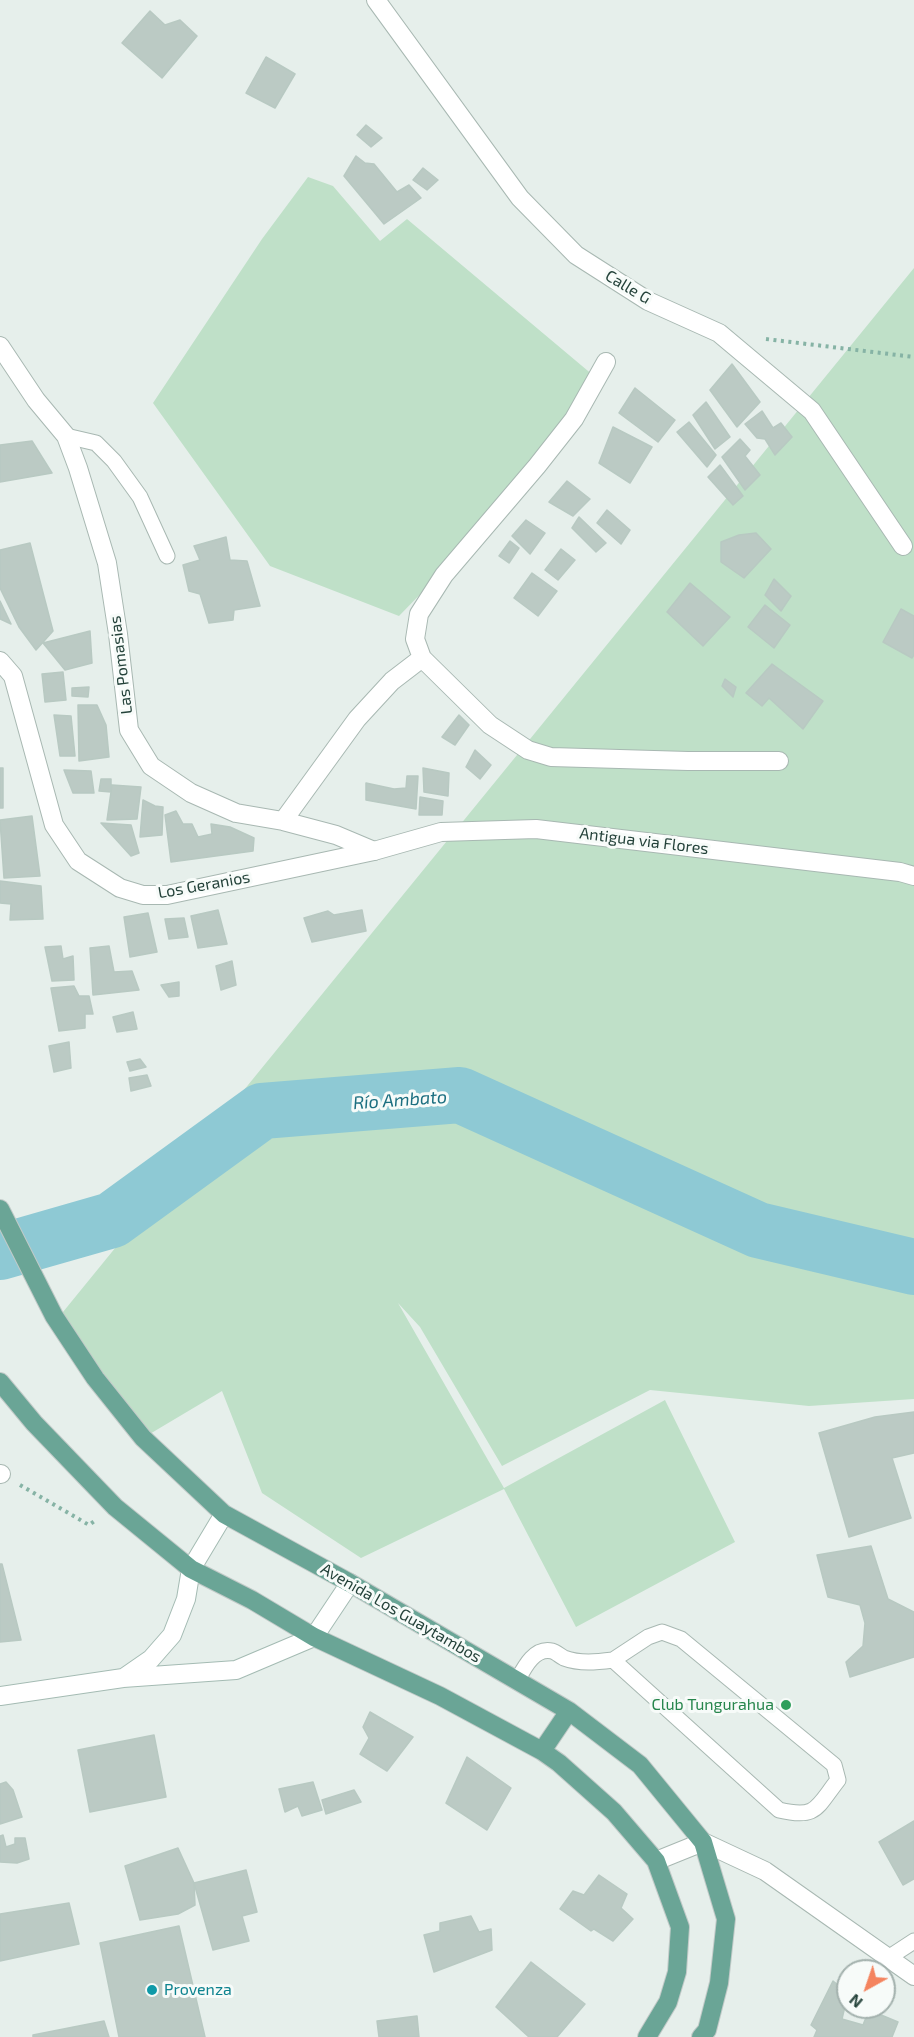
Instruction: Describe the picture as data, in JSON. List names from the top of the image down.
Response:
{
  "streets": {
    "main road": ["Avenida Los Guaytambos"],
    "street": [
      "Calle G",
      "Las Pomasias",
      "Antigua via Flores",
      "Los Geranios"
    ]
  },
  "crossings": [
    ["Las Pomasias", "Antigua via Flores"],
    ["Las Pomasias", "Los Geranios"],
    ["Antigua via Flores", "Los Geranios"]
  ],
  "water": ["Río Ambato"],
  "places": ["Club Tungurahua", "Provenza"],
  "north": "bottom left"
}
